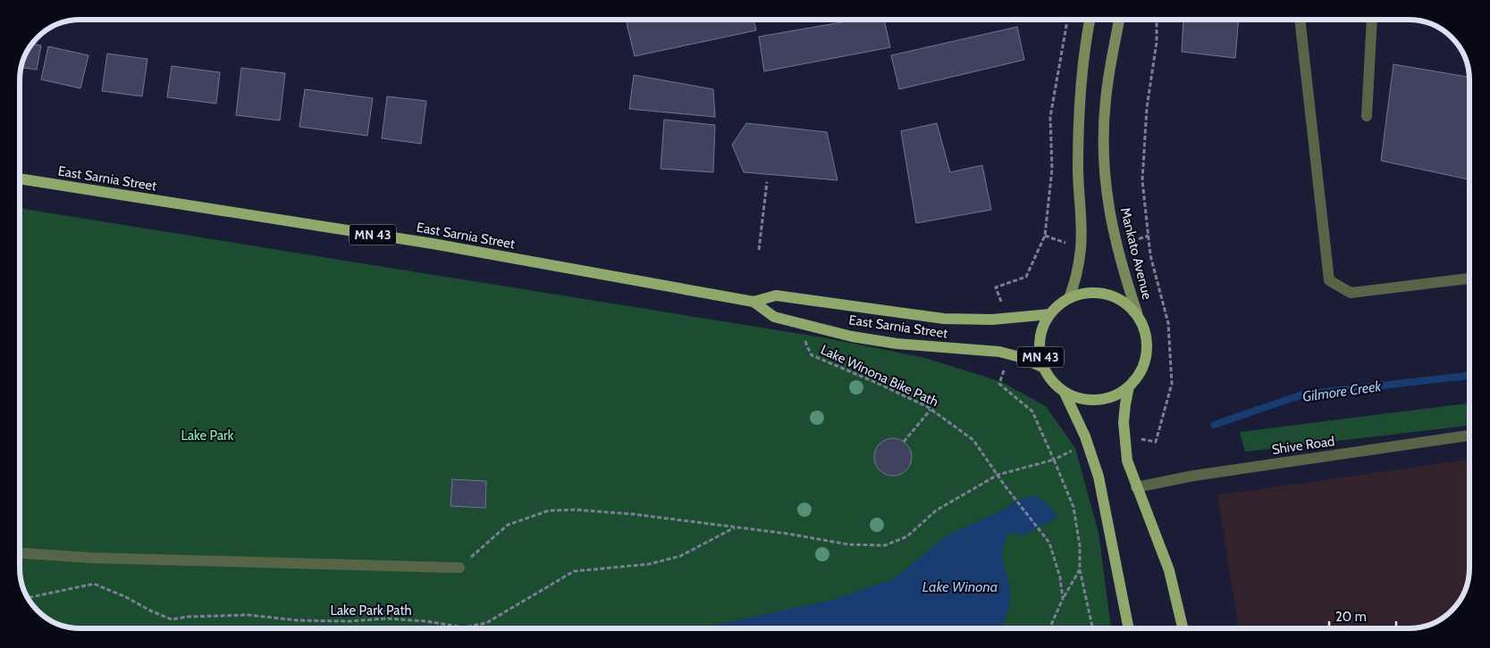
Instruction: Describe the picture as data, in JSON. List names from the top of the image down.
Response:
{
  "streets": {
    "main road": ["East Sarnia Street", "MN 43", "Mankato Avenue"],
    "street": ["Shive Road"],
    "path": ["Lake Winona Bike Path", "Lake Park Path"]
  },
  "crossings": [
    ["East Sarnia Street", "MN 43"],
    ["East Sarnia Street", "Mankato Avenue"],
    ["East Sarnia Street", "Lake Winona Bike Path"],
    ["MN 43", "Mankato Avenue"],
    ["Mankato Avenue", "Shive Road"]
  ],
  "water": ["Gilmore Creek", "Lake Winona"],
  "parks": ["Lake Park"],
  "scale_bar": "20 m"
}
